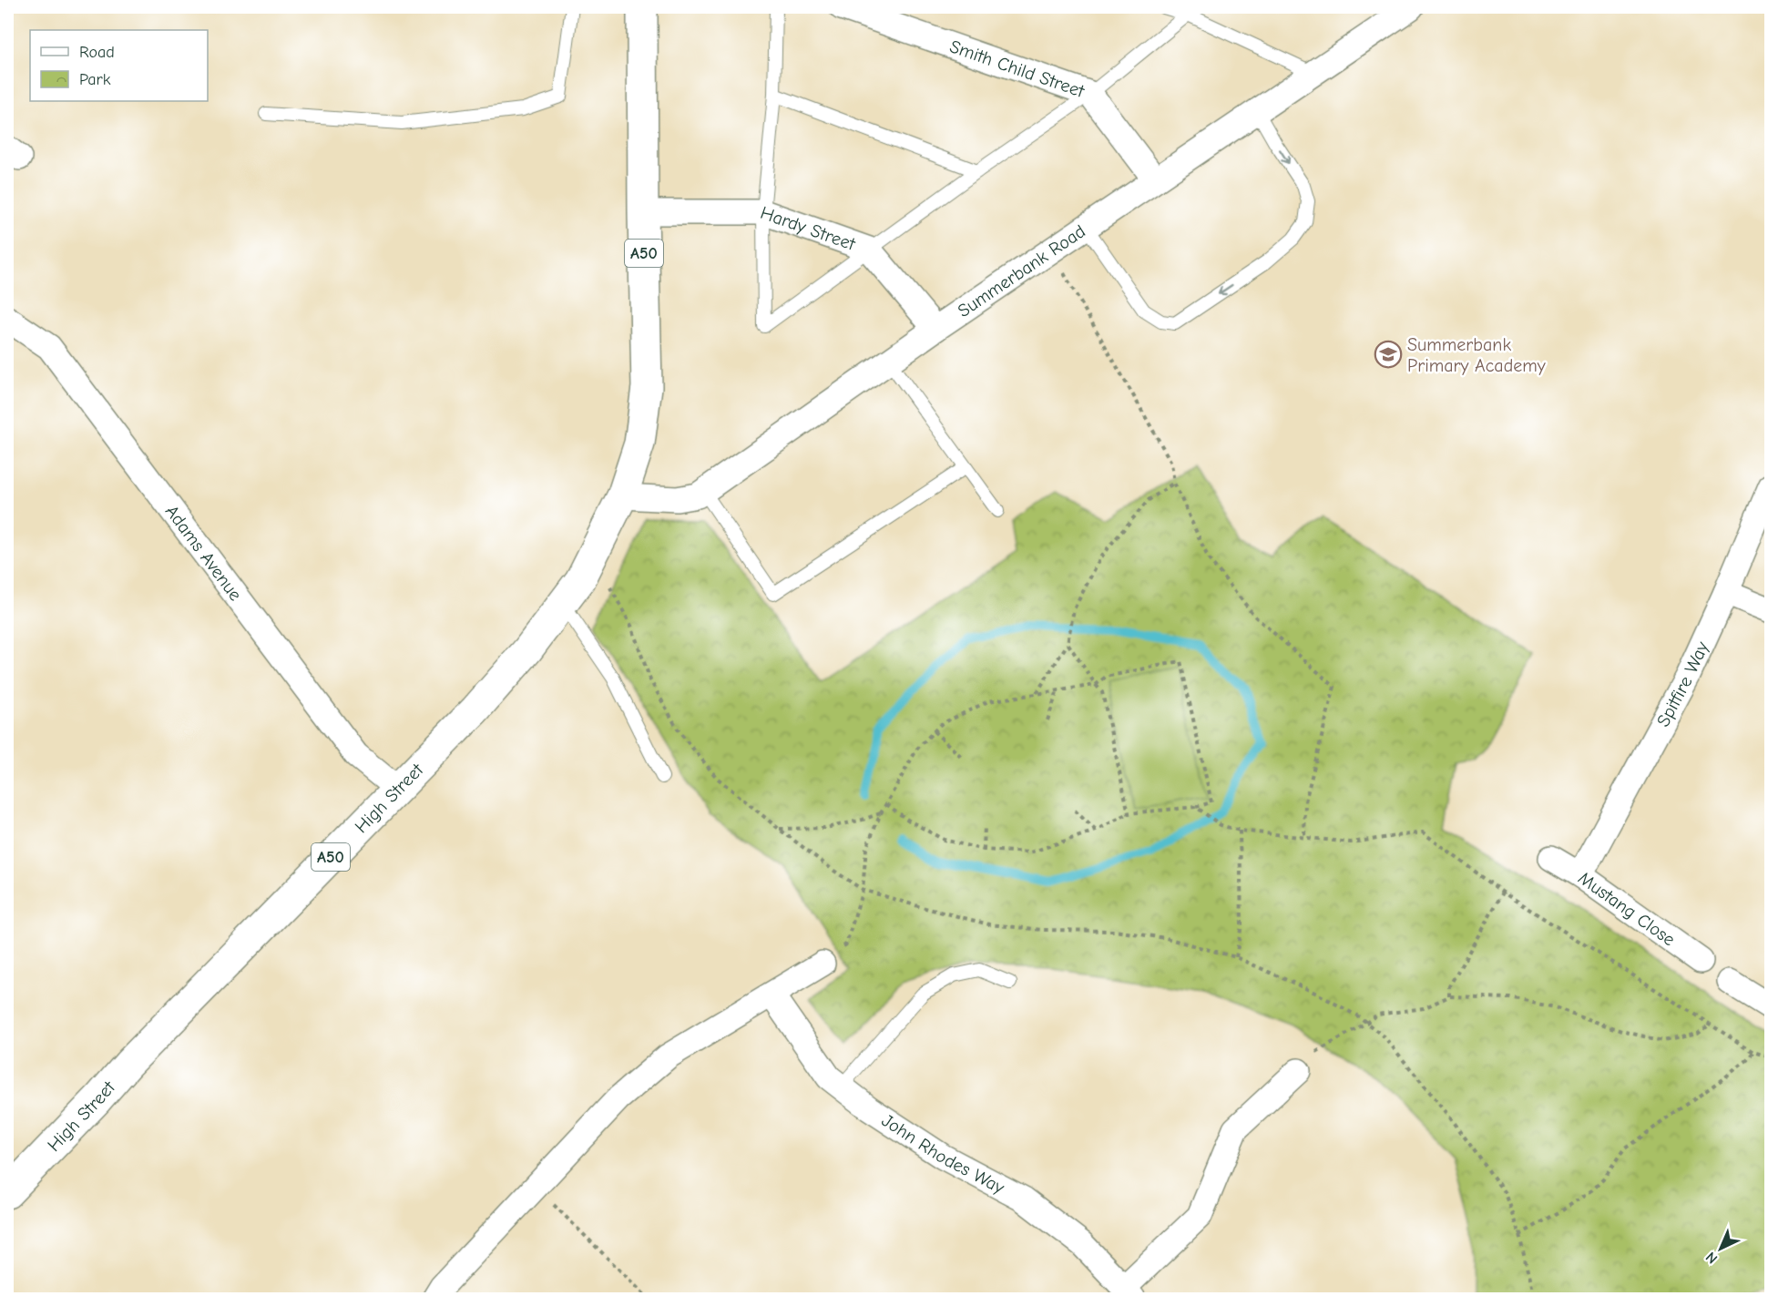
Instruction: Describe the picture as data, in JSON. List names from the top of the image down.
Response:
{
  "streets": {
    "main road": ["A50", "High Street"],
    "street": [
      "Smith Child Street",
      "Hardy Street",
      "Summerbank Road",
      "Adams Avenue",
      "Spitfire Way",
      "Mustang Close",
      "John Rhodes Way"
    ]
  },
  "crossings": [
    ["Smith Child Street", "Summerbank Road"],
    ["Hardy Street", "A50"],
    ["Hardy Street", "Summerbank Road"],
    ["A50", "Summerbank Road"],
    ["A50", "High Street"],
    ["Summerbank Road", "High Street"],
    ["Adams Avenue", "High Street"],
    ["Spitfire Way", "Mustang Close"]
  ],
  "places": {
    "school or university": ["Summerbank Primary Academy"]
  },
  "legend": ["Road", "Park"],
  "north": "bottom left"
}
